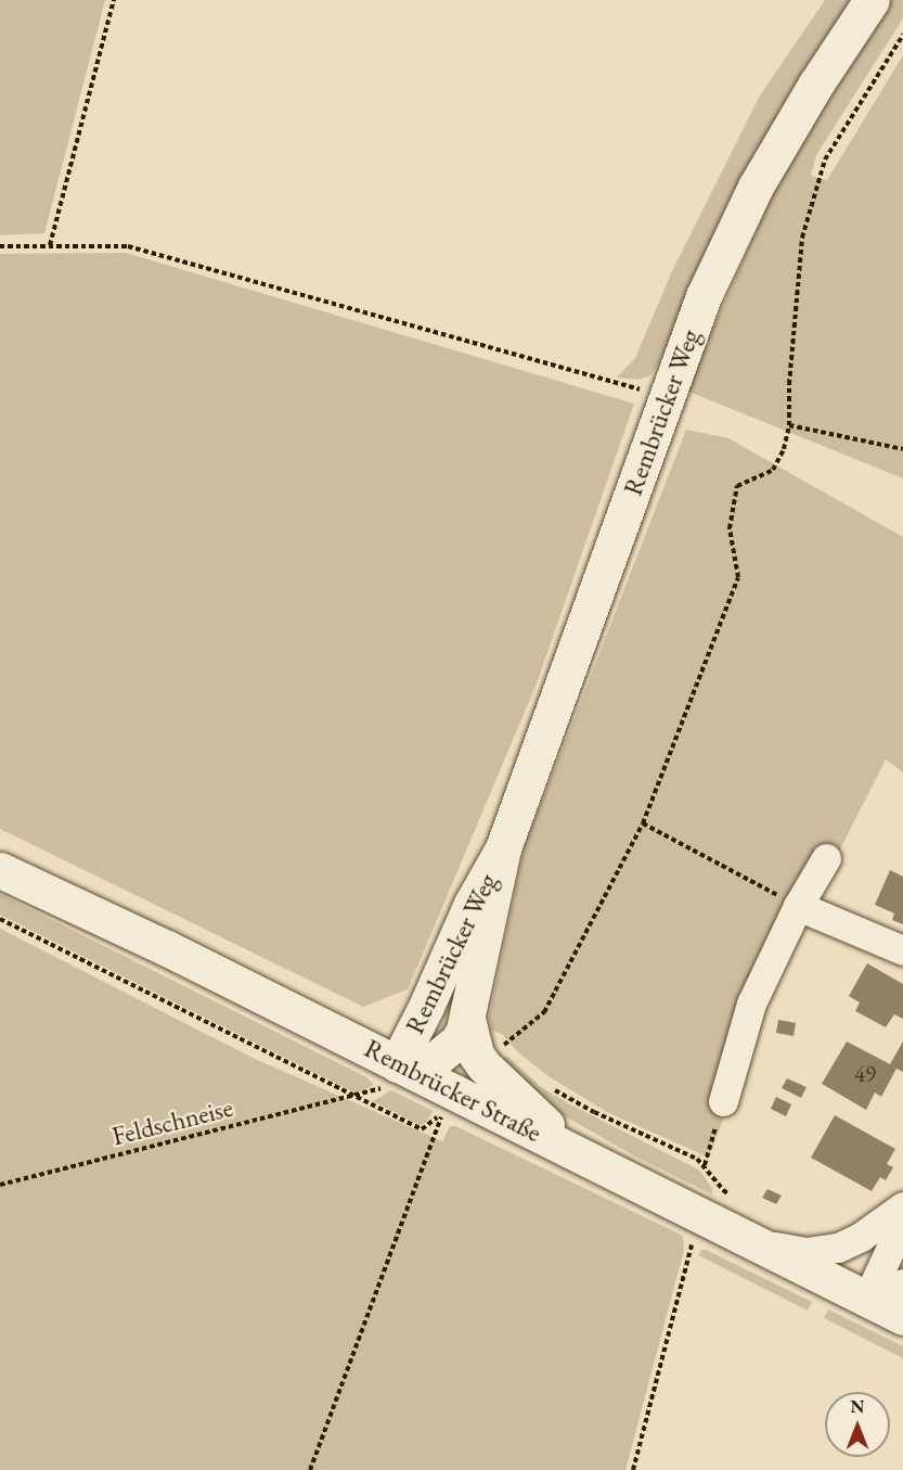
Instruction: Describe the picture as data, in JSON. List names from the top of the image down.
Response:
{
  "streets": {
    "street": ["Rembrücker Weg", "Rembrücker Straße"],
    "path": ["Feldschneise"]
  },
  "crossings": [
    ["Rembrücker Weg", "Rembrücker Straße"]
  ],
  "house_numbers": ["49"],
  "north": "top"
}
